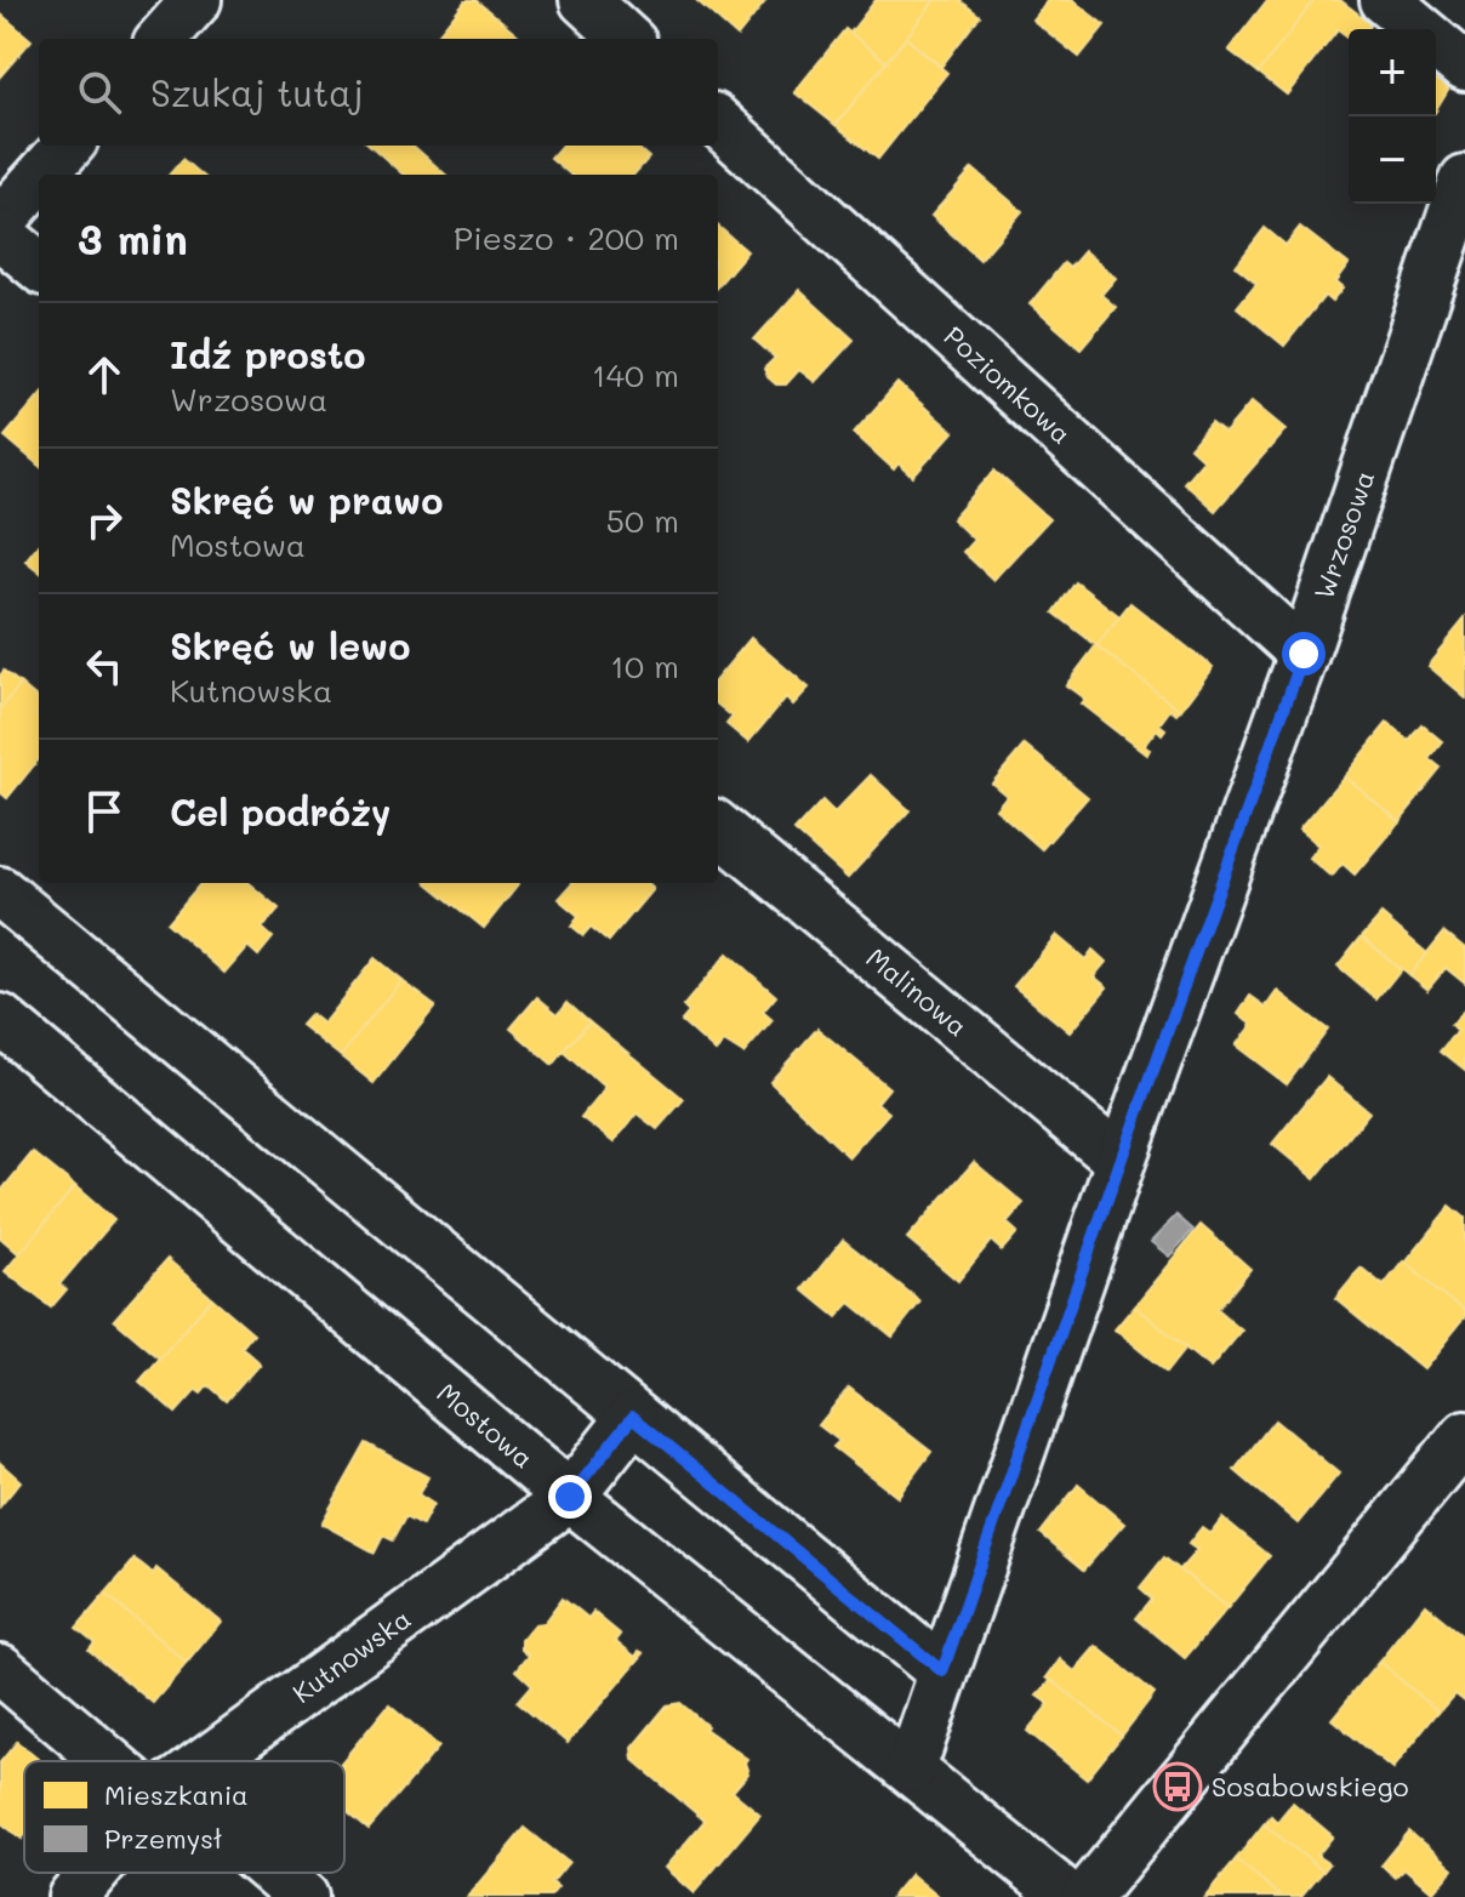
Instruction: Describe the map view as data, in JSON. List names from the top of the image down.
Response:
{
  "streets": {
    "street": [
      "Poziomkowa",
      "Wrzosowa",
      "Malinowa",
      "Mostowa",
      "Kutnowska"
    ]
  },
  "crossings": [
    ["Poziomkowa", "Wrzosowa"],
    ["Wrzosowa", "Malinowa"],
    ["Wrzosowa", "Mostowa"],
    ["Mostowa", "Kutnowska"]
  ],
  "places": {
    "bus stop": ["Sosabowskiego"]
  },
  "legend": ["Mieszkania", "Przemysł"],
  "page": {
    "map_buttons": ["+", "−"],
    "search": "Szukaj tutaj",
    "heading": ["3 min", "Pieszo · 200 m"],
    "list": [
      ["Idź prosto", "Wrzosowa", "140 m"],
      ["Skręć w prawo", "Mostowa", "50 m"],
      ["Skręć w lewo", "Kutnowska", "10 m"],
      "Cel podróży"
    ]
  }
}
